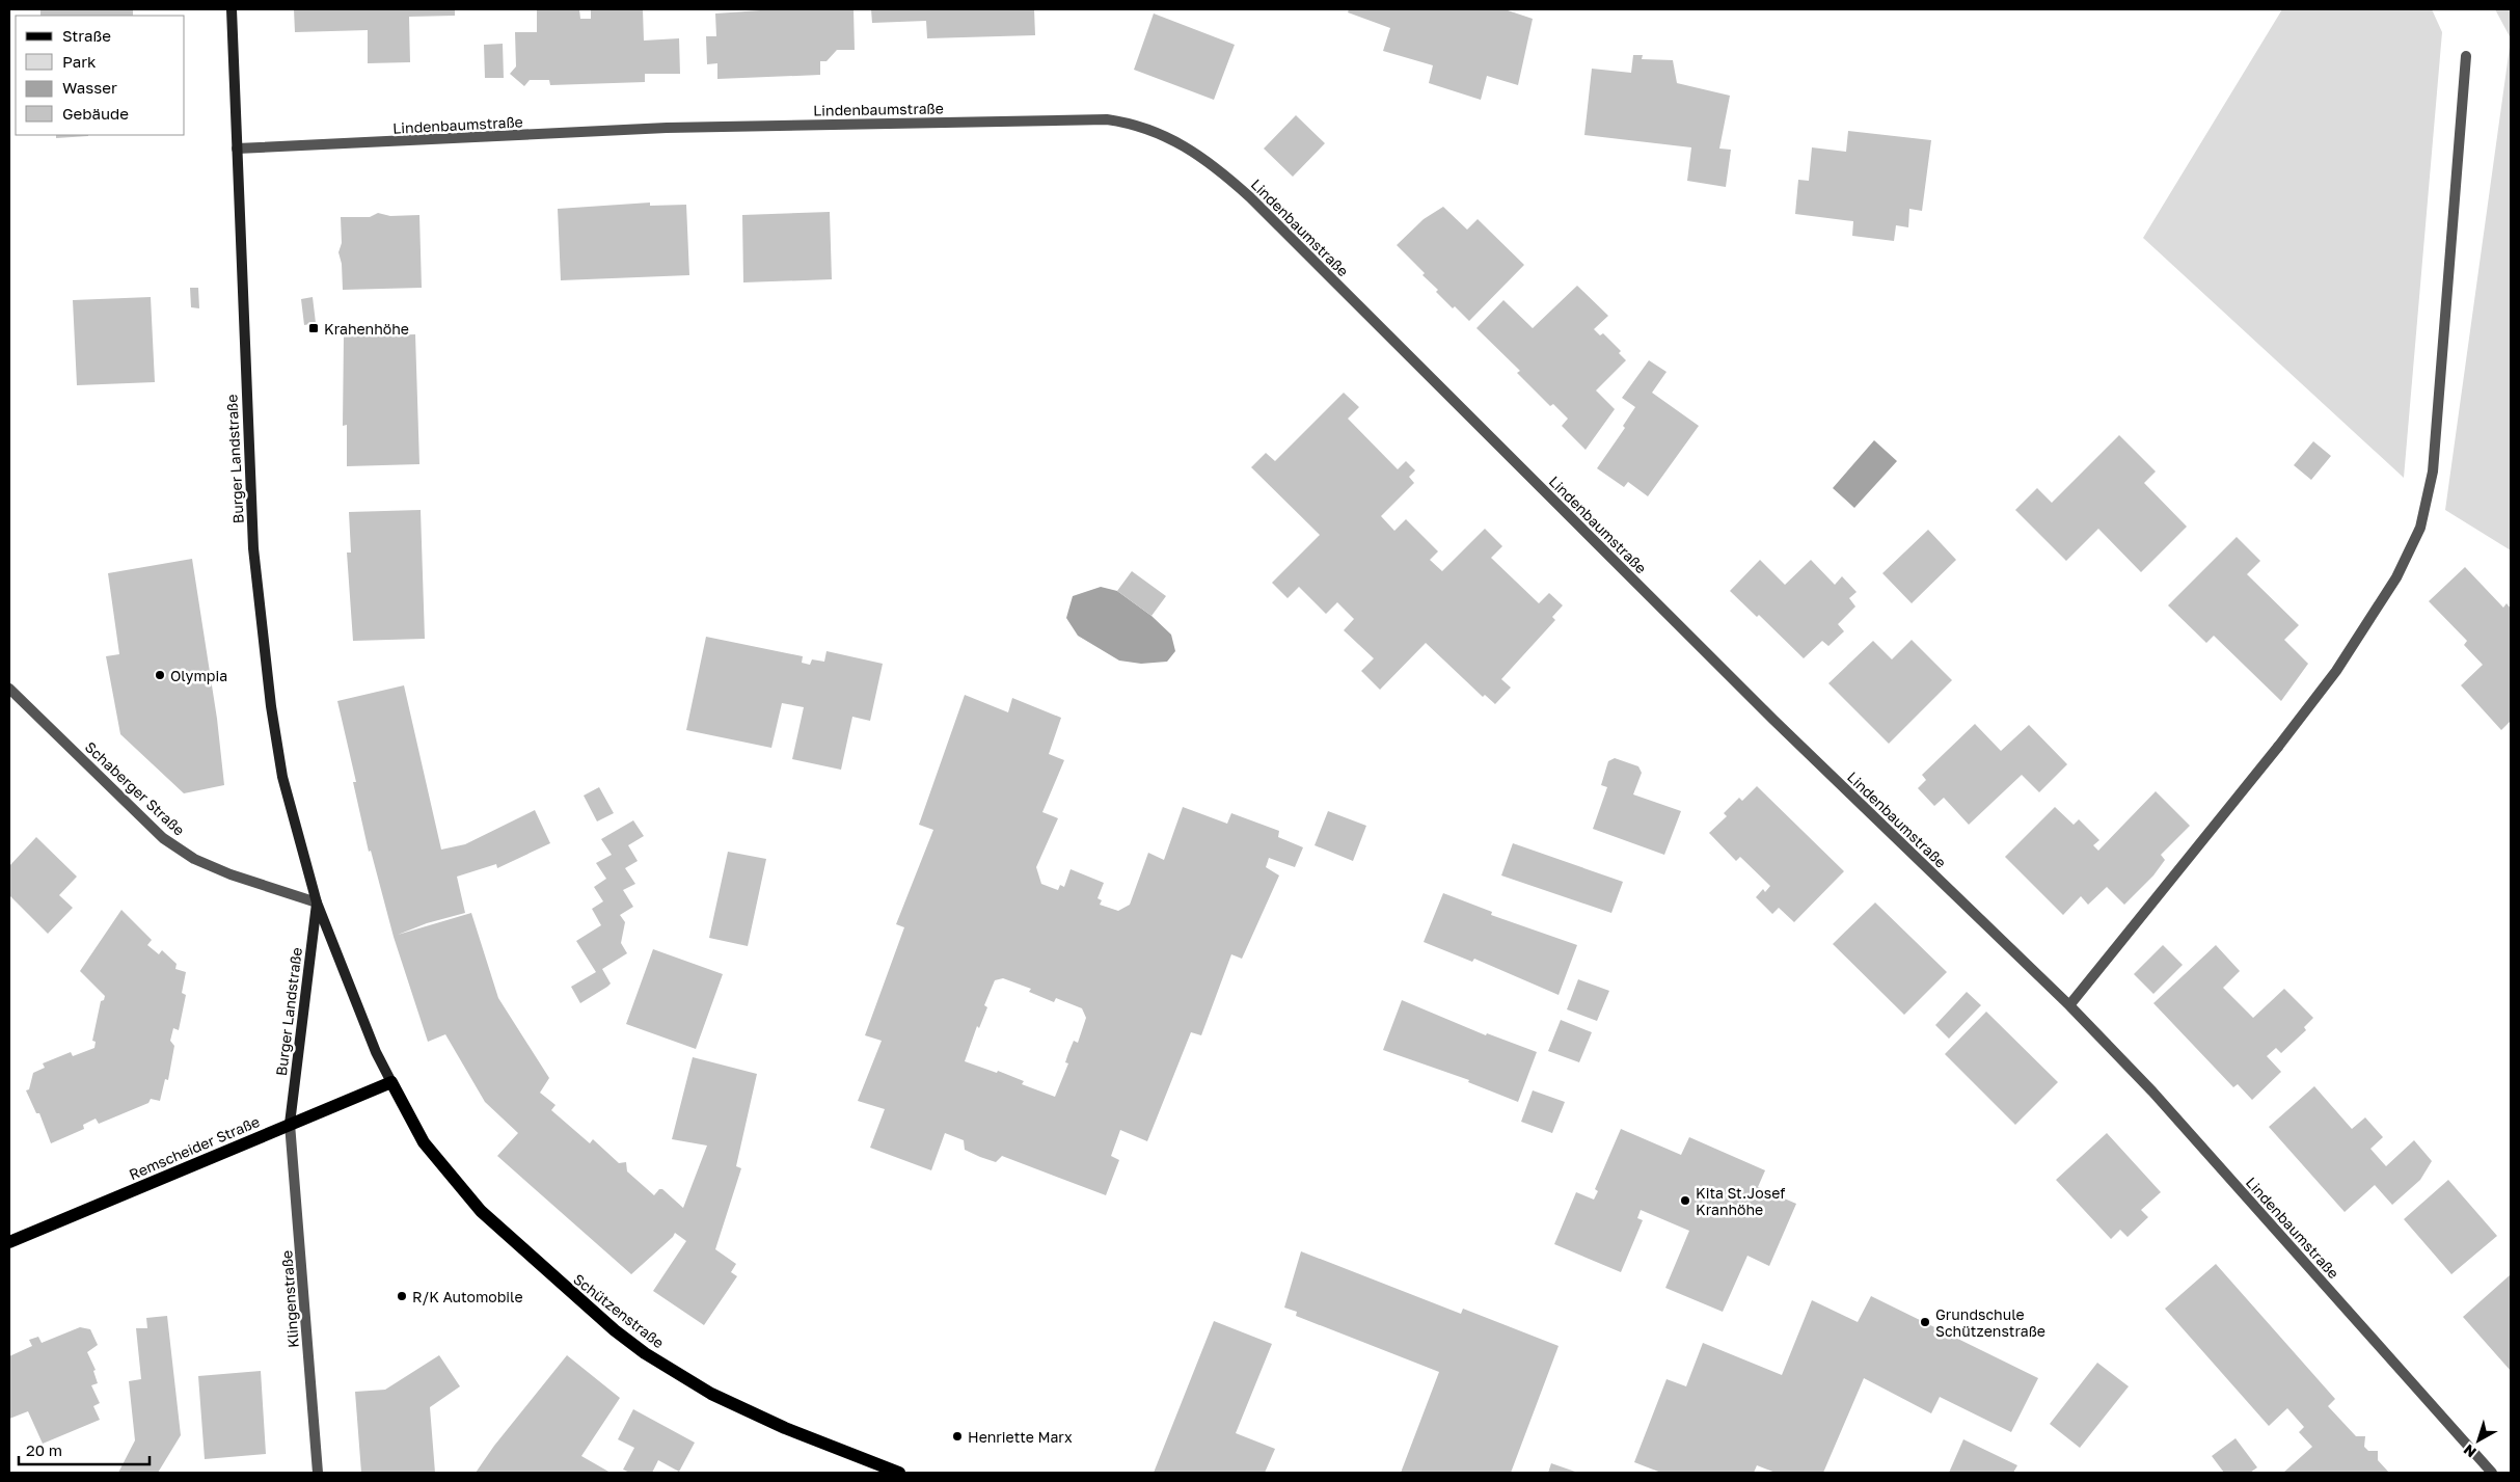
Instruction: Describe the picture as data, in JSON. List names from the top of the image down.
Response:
{
  "streets": {
    "main road": ["Burger Landstraße", "Remscheider Straße", "Schützenstraße"],
    "street": ["Lindenbaumstraße", "Schaberger Straße", "Klingenstraße"]
  },
  "crossings": [
    ["Lindenbaumstraße", "Burger Landstraße"],
    ["Burger Landstraße", "Schaberger Straße"],
    ["Burger Landstraße", "Remscheider Straße"],
    ["Burger Landstraße", "Klingenstraße"],
    ["Burger Landstraße", "Schützenstraße"],
    ["Remscheider Straße", "Klingenstraße"],
    ["Remscheider Straße", "Schützenstraße"]
  ],
  "places": {
    "transit": ["Krahenhöhe"],
    "other": [
      "Olympia",
      "Kita St.Josef Kranhöhe",
      "R/K Automobile",
      "Grundschule Schützenstraße",
      "Henriette Marx"
    ]
  },
  "legend": [
    "Straße",
    "Park",
    "Wasser",
    "Gebäude"
  ],
  "scale_bar": "20 m",
  "north": "bottom left"
}
